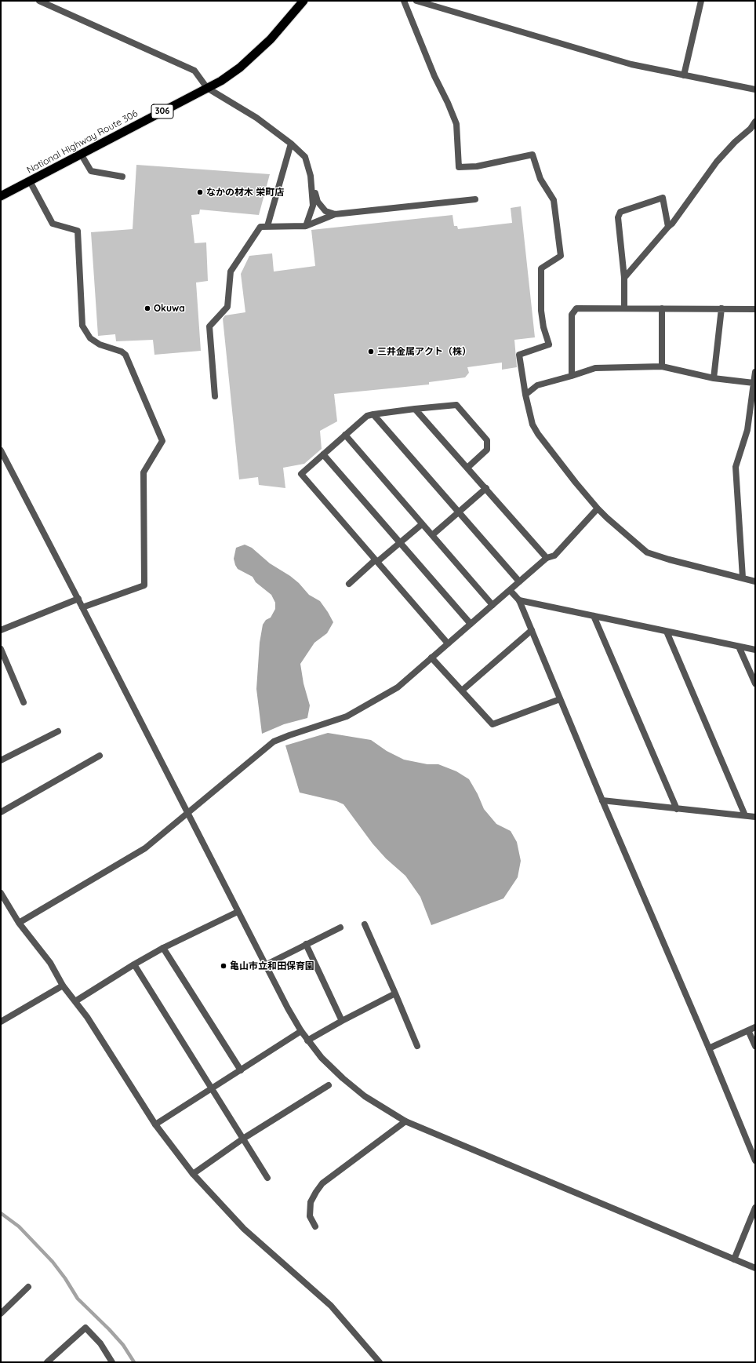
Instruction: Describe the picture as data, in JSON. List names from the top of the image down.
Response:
{
  "streets": {
    "highway": ["306", "National Highway Route 306"]
  },
  "places": [
    "なかの材木 栄町店",
    "Okuwa",
    "三井金属アクト（株）",
    "亀山市立和田保育園"
  ]
}
